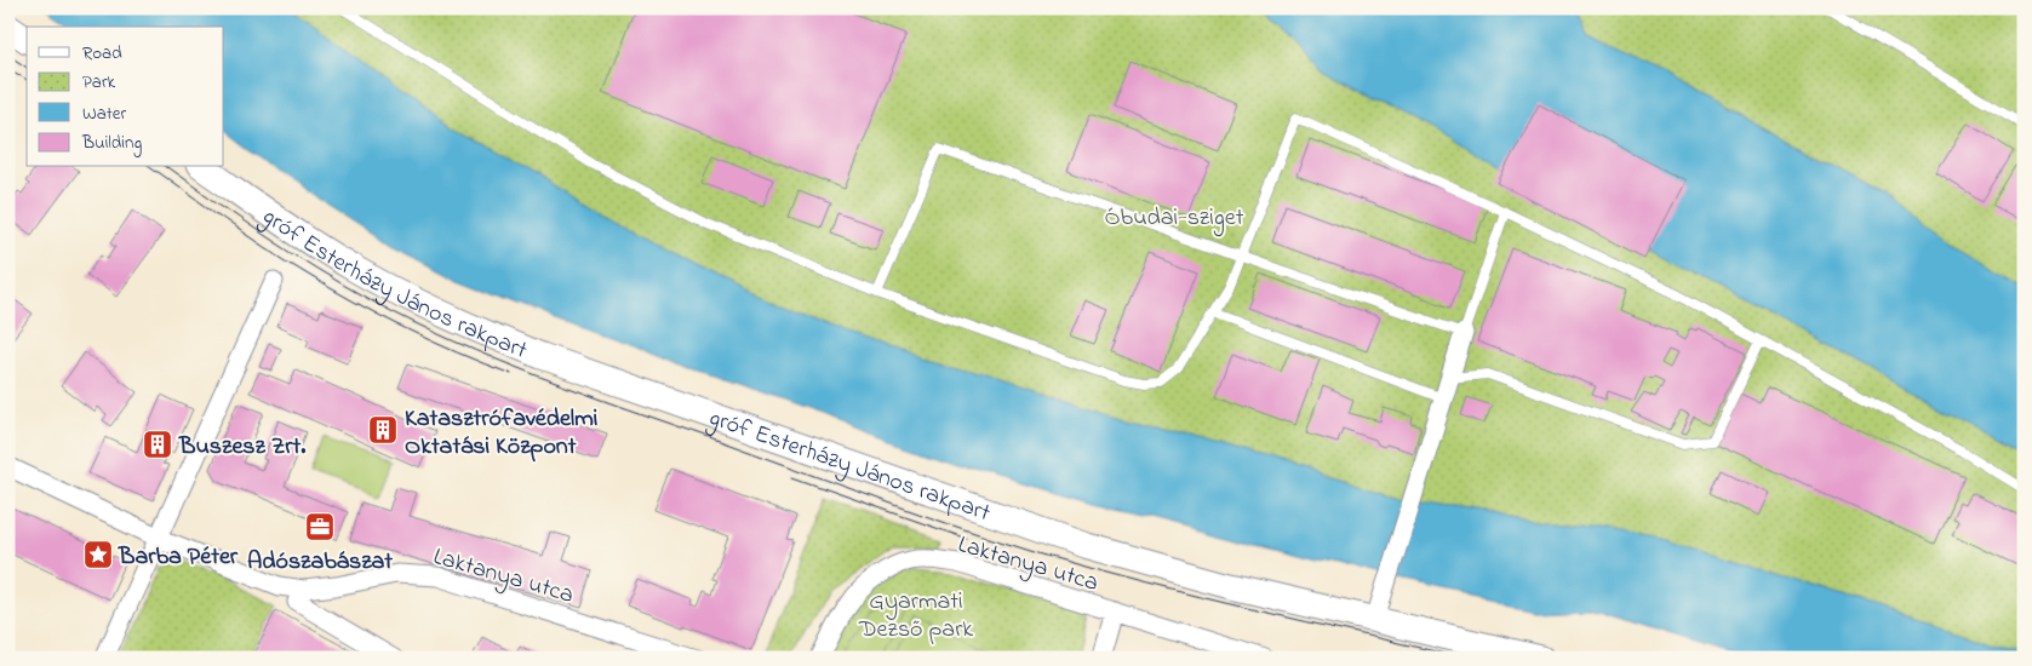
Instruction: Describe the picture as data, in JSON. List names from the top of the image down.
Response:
{
  "streets": {
    "main road": ["gróf Esterházy János rakpart"],
    "street": ["Laktanya utca"]
  },
  "parks": ["Óbudai-sziget", "Gyarmati Dezső park"],
  "places": {
    "building": ["Katasztrófavédelmi Oktatási Központ", "Buszesz Zrt."],
    "office": ["Adószabászat"],
    "place": ["Barba Péter"]
  },
  "legend": [
    "Road",
    "Park",
    "Water",
    "Building"
  ]
}
